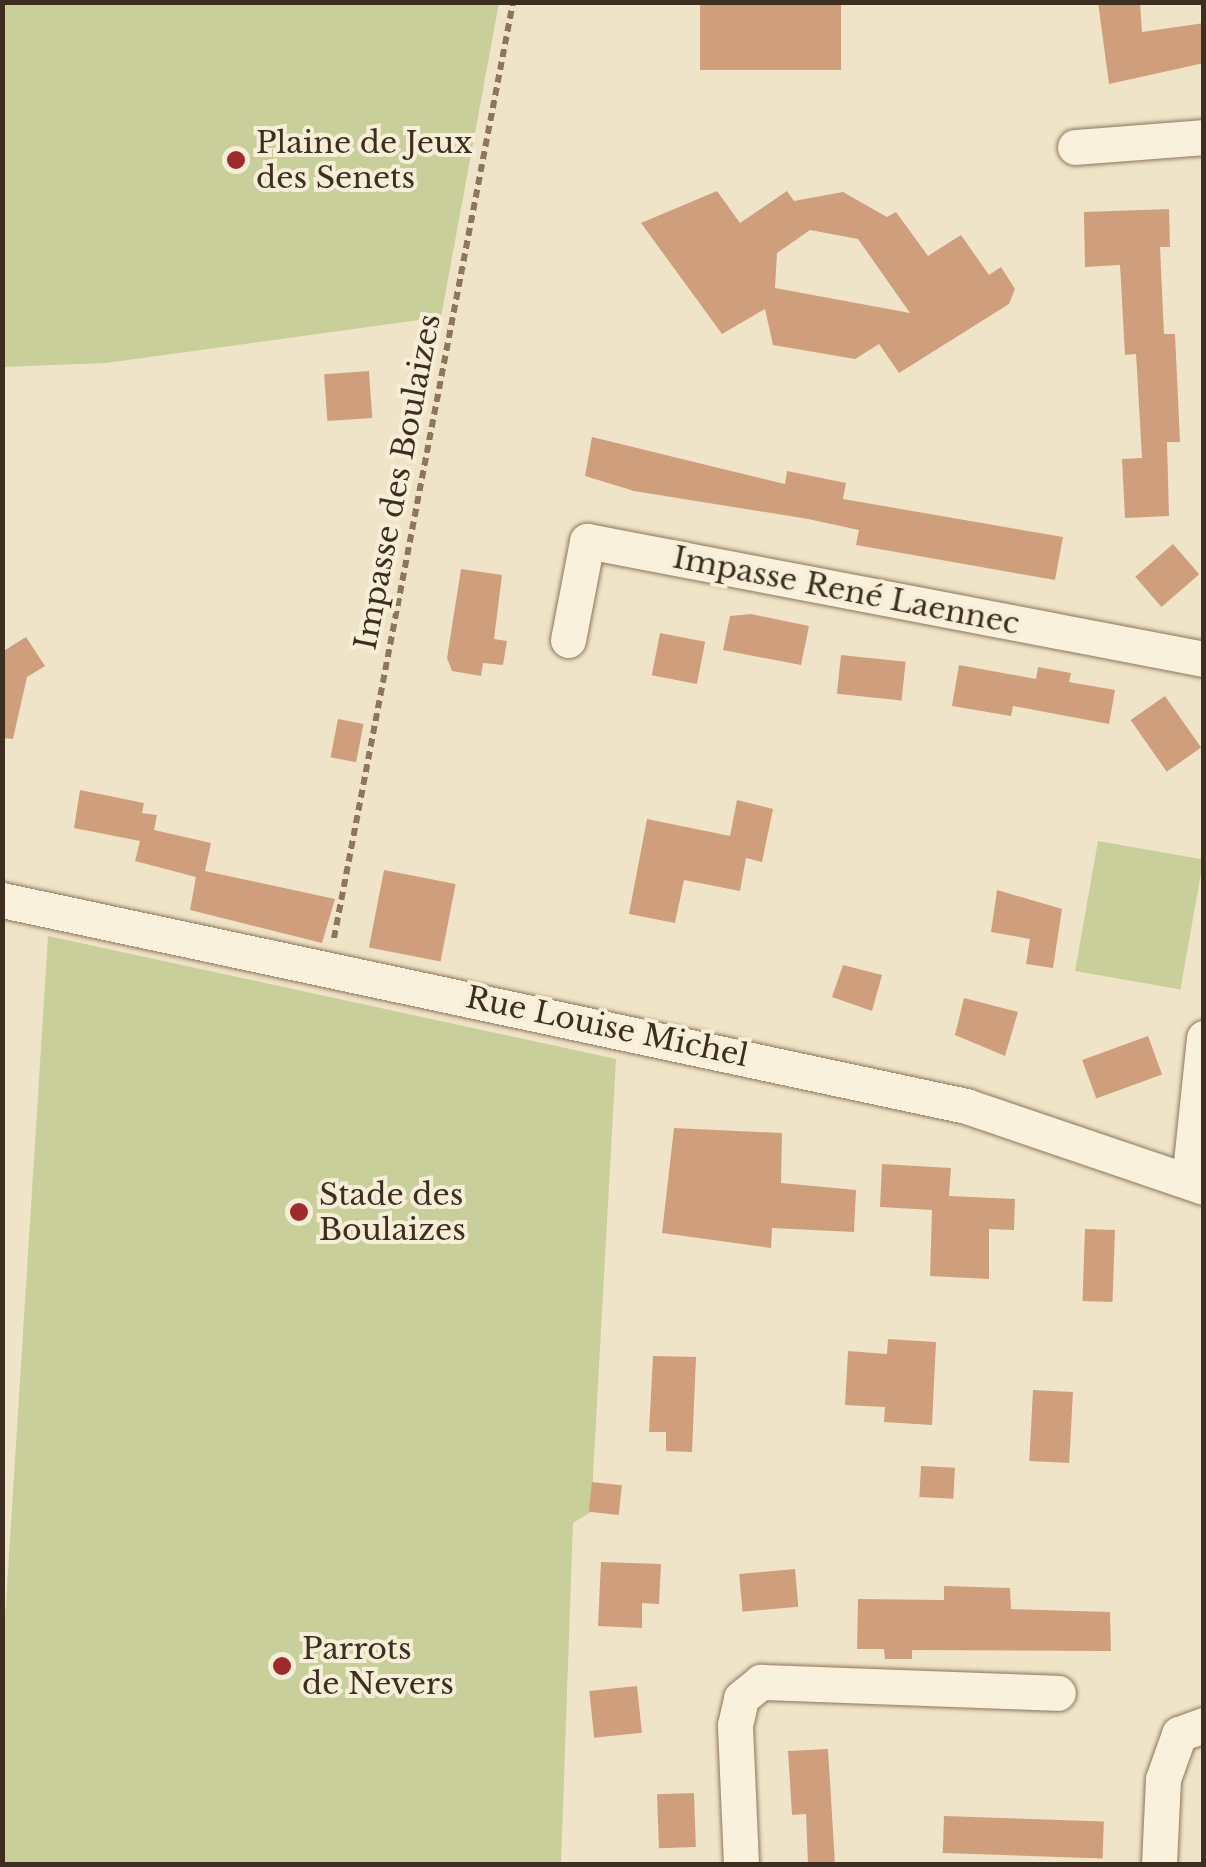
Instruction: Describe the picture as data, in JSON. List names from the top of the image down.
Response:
{
  "streets": {
    "street": ["Impasse René Laennec", "Rue Louise Michel"],
    "path": ["Impasse des Boulaizes"]
  },
  "crossings": [
    ["Impasse des Boulaizes", "Rue Louise Michel"]
  ],
  "places": ["Plaine de Jeux des Senets", "Stade des Boulaizes", "Parrots de Nevers"]
}
